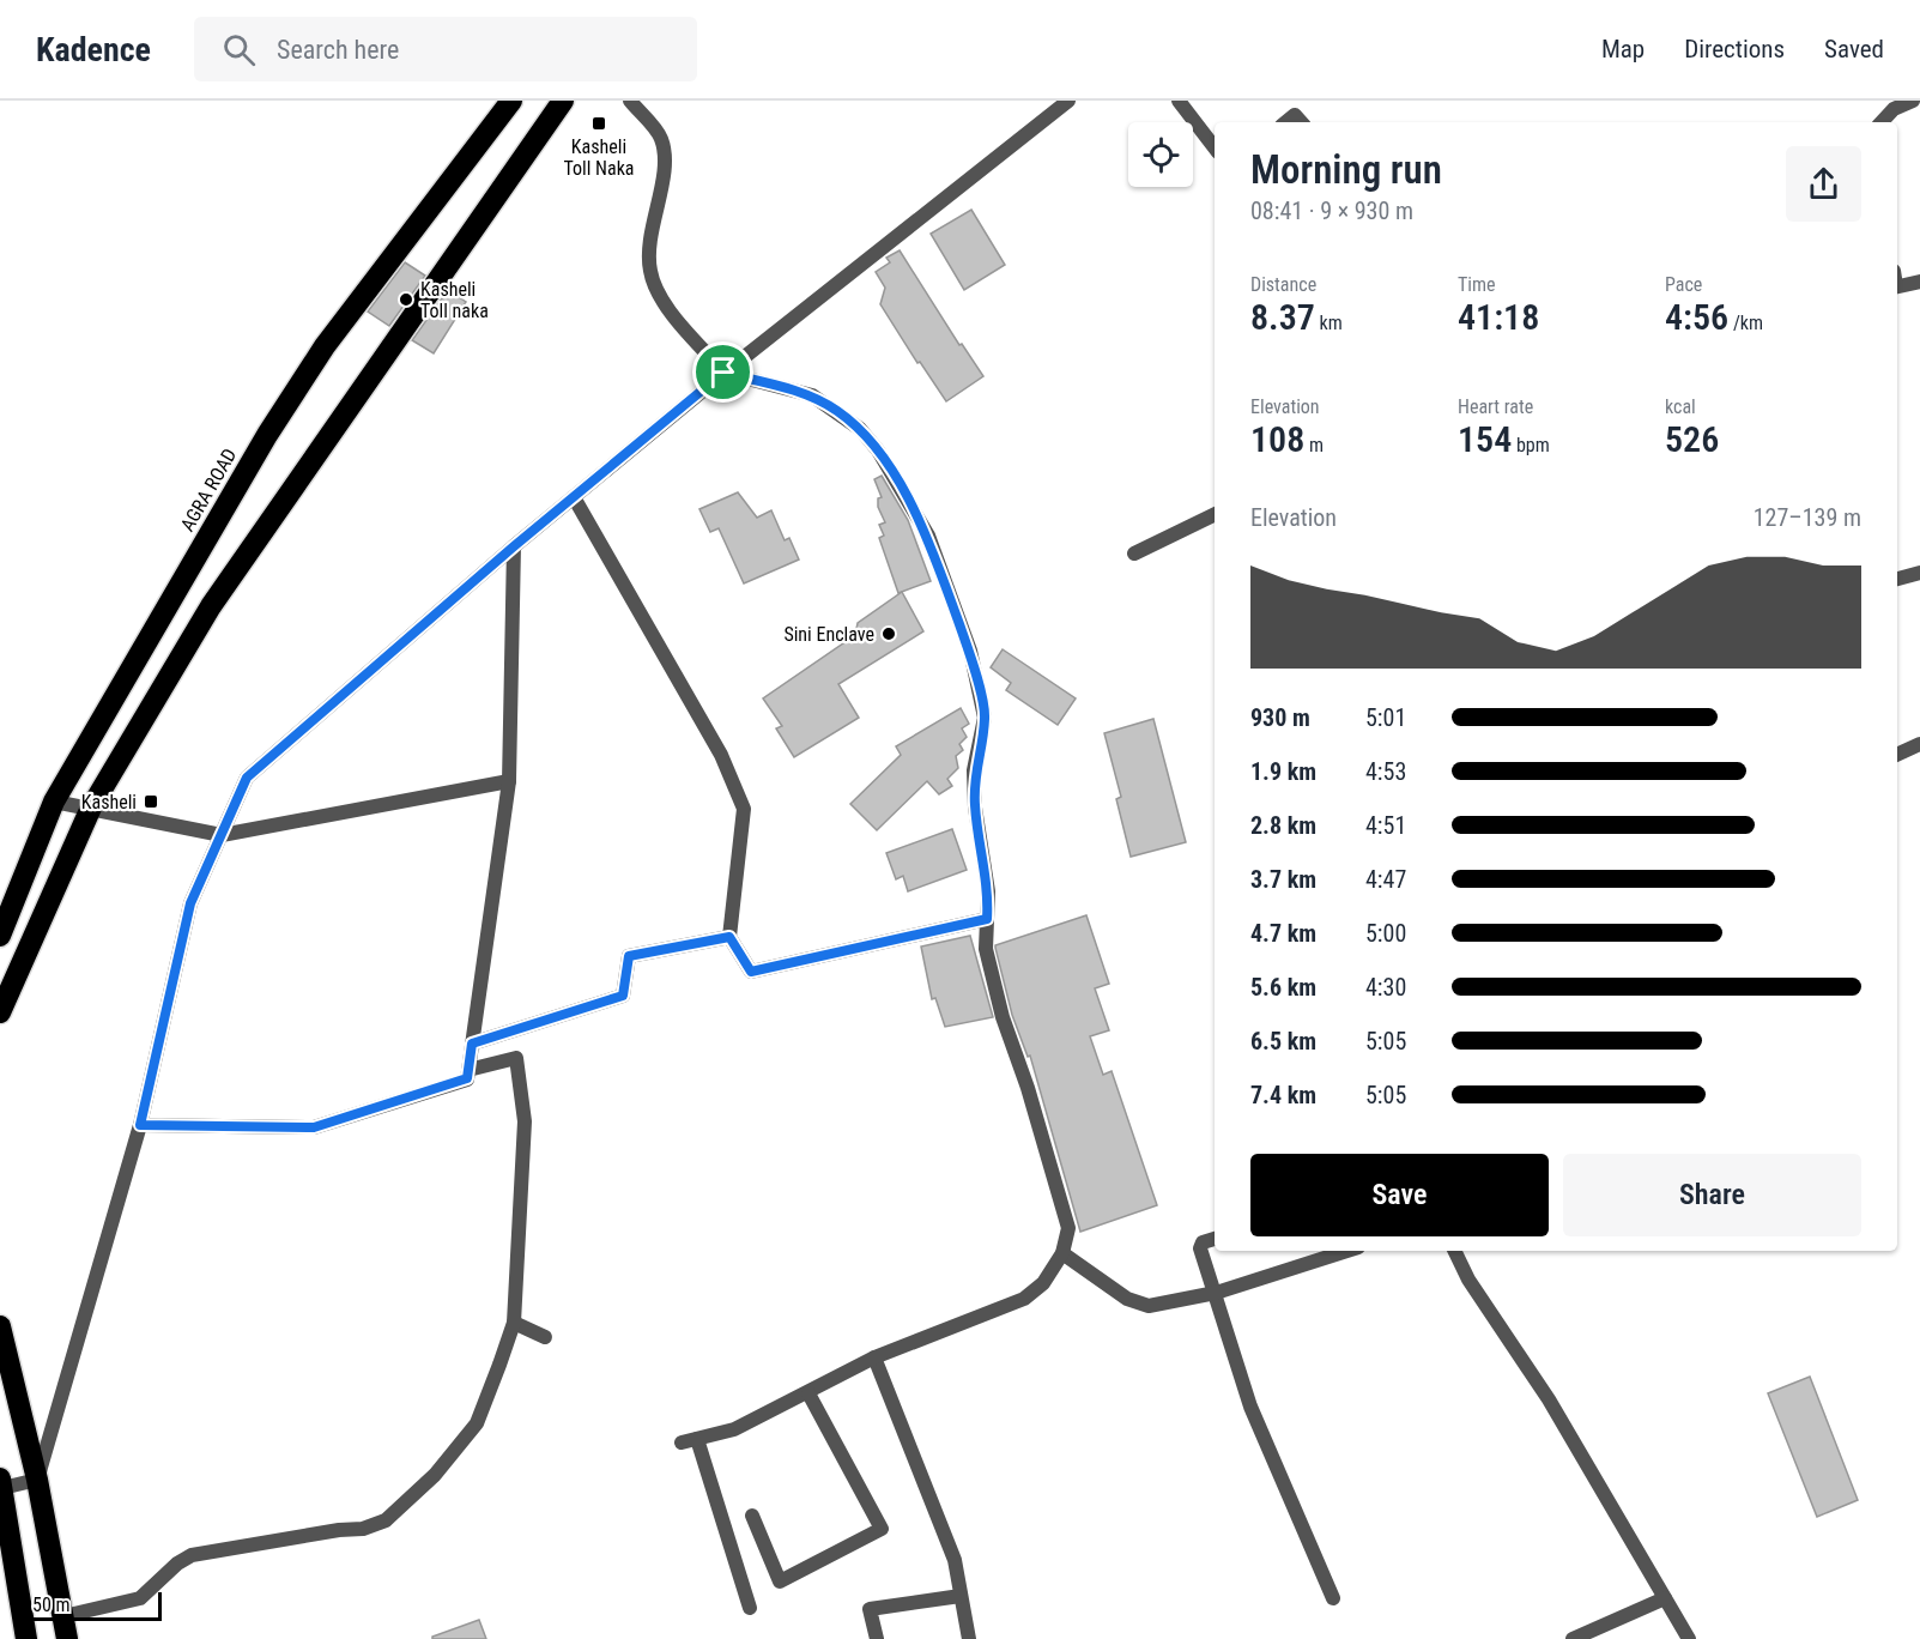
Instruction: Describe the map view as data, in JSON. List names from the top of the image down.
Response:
{
  "streets": {
    "highway": ["AGRA ROAD"]
  },
  "places": {
    "transit": ["Kasheli Toll Naka", "Kasheli"],
    "other": ["Kasheli Toll naka", "Sini Enclave"]
  },
  "scale_bar": "50 m",
  "page": {
    "header": "Kadence",
    "search": "Search here",
    "nav": ["Map", "Directions", "Saved"],
    "heading": ["Morning run", "08:41 · 9 × 930 m"],
    "stats": [
      ["Distance", "8.37 km"],
      ["Time", "41:18"],
      ["Pace", "4:56 /km"],
      ["Elevation", "108 m"],
      ["Heart rate", "154 bpm"],
      ["kcal", "526"]
    ],
    "chart": ["Elevation", "127–139 m"],
    "list": [
      {
        "name": "930 m",
        "note": "5:01"
      },
      {
        "name": "1.9 km",
        "note": "4:53"
      },
      {
        "name": "2.8 km",
        "note": "4:51"
      },
      {
        "name": "3.7 km",
        "note": "4:47"
      },
      {
        "name": "4.7 km",
        "note": "5:00"
      },
      {
        "name": "5.6 km",
        "note": "4:30"
      },
      {
        "name": "6.5 km",
        "note": "5:05"
      },
      {
        "name": "7.4 km",
        "note": "5:05"
      }
    ],
    "buttons": ["Save", "Share"],
    "scale": "50 m"
  }
}
